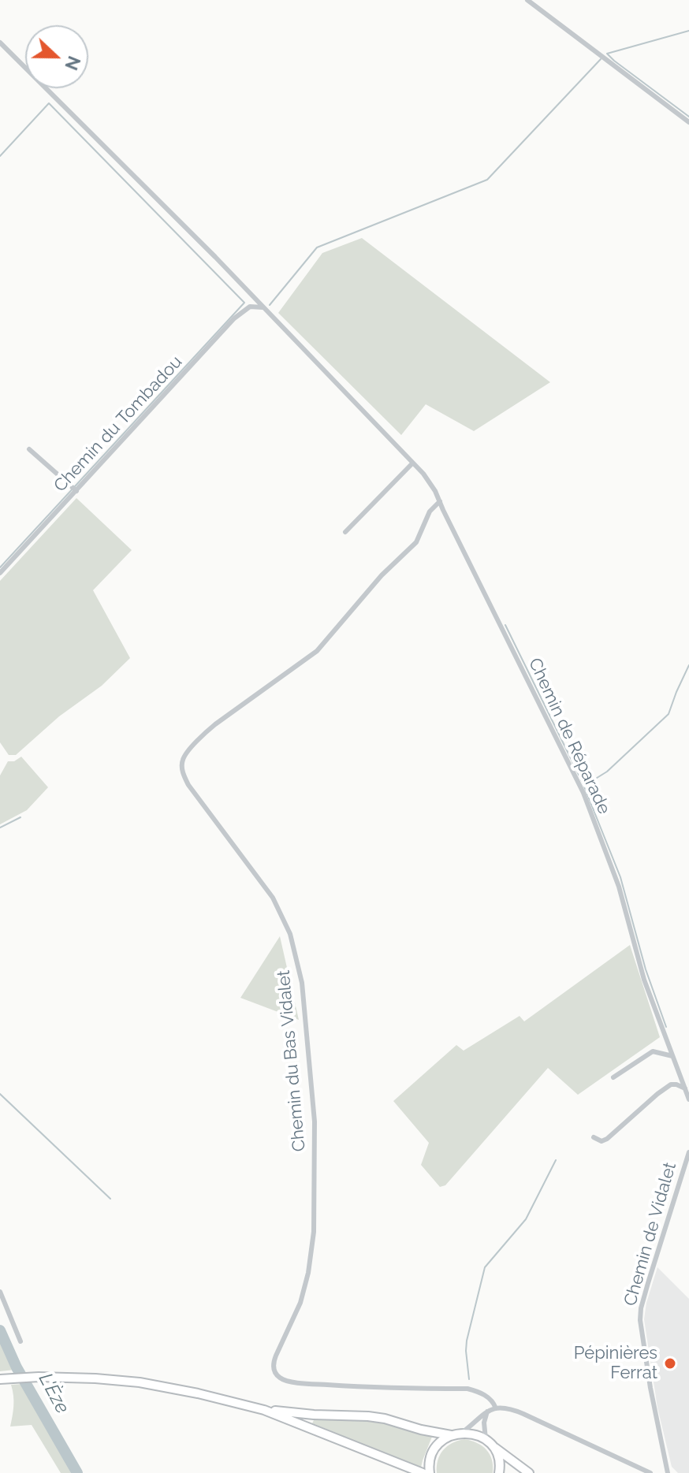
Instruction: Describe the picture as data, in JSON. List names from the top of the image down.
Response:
{
  "streets": {
    "street": [
      "Chemin du Tombadou",
      "Chemin de Réparade",
      "Chemin du Bas Vidalet",
      "Chemin de Vidalet"
    ]
  },
  "crossings": [
    ["Chemin du Tombadou", "Chemin de Réparade"],
    ["Chemin de Réparade", "Chemin du Bas Vidalet"]
  ],
  "water": ["L'Èze"],
  "places": ["Pépinières Ferrat"],
  "north": "right"
}
